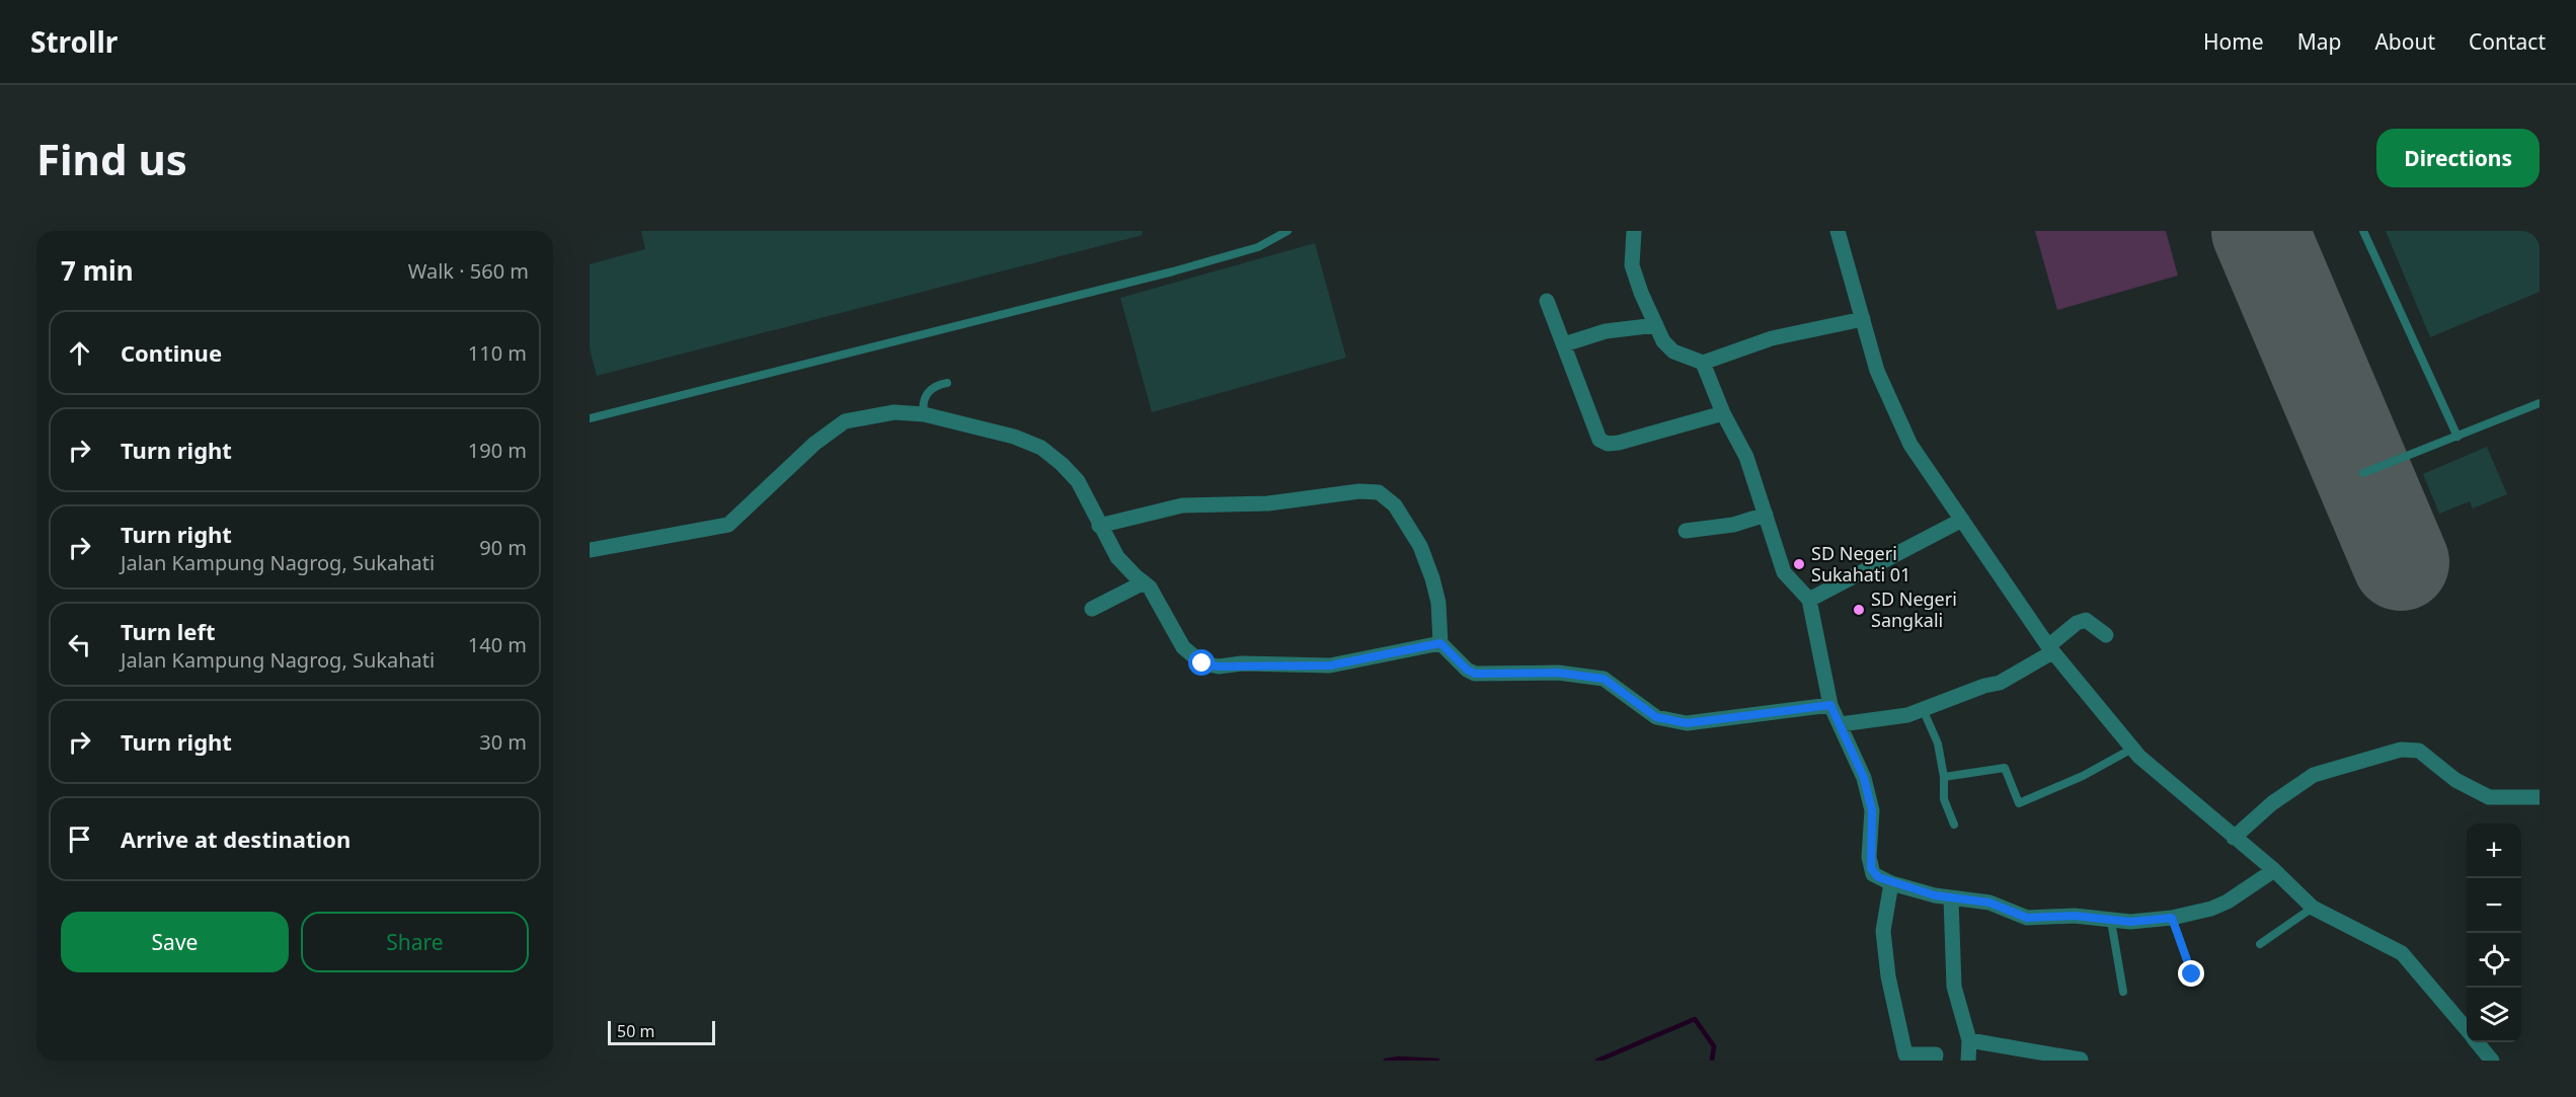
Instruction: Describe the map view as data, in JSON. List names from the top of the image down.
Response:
{
  "places": ["SD Negeri Sukahati 01", "SD Negeri Sangkali"],
  "scale_bar": "50 m",
  "page": {
    "header": "Strollr",
    "nav": [
      "Home",
      "Map",
      "About",
      "Contact"
    ],
    "buttons": [
      "Directions",
      ["Save", "Share"]
    ],
    "title": "Find us",
    "heading": ["7 min", "Walk · 560 m"],
    "list": [
      ["Continue", "110 m"],
      ["Turn right", "190 m"],
      ["Turn right", "Jalan Kampung Nagrog, Sukahati", "90 m"],
      ["Turn left", "Jalan Kampung Nagrog, Sukahati", "140 m"],
      ["Turn right", "30 m"],
      "Arrive at destination"
    ],
    "map_buttons": ["+", "−"],
    "scale": "50 m"
  }
}
